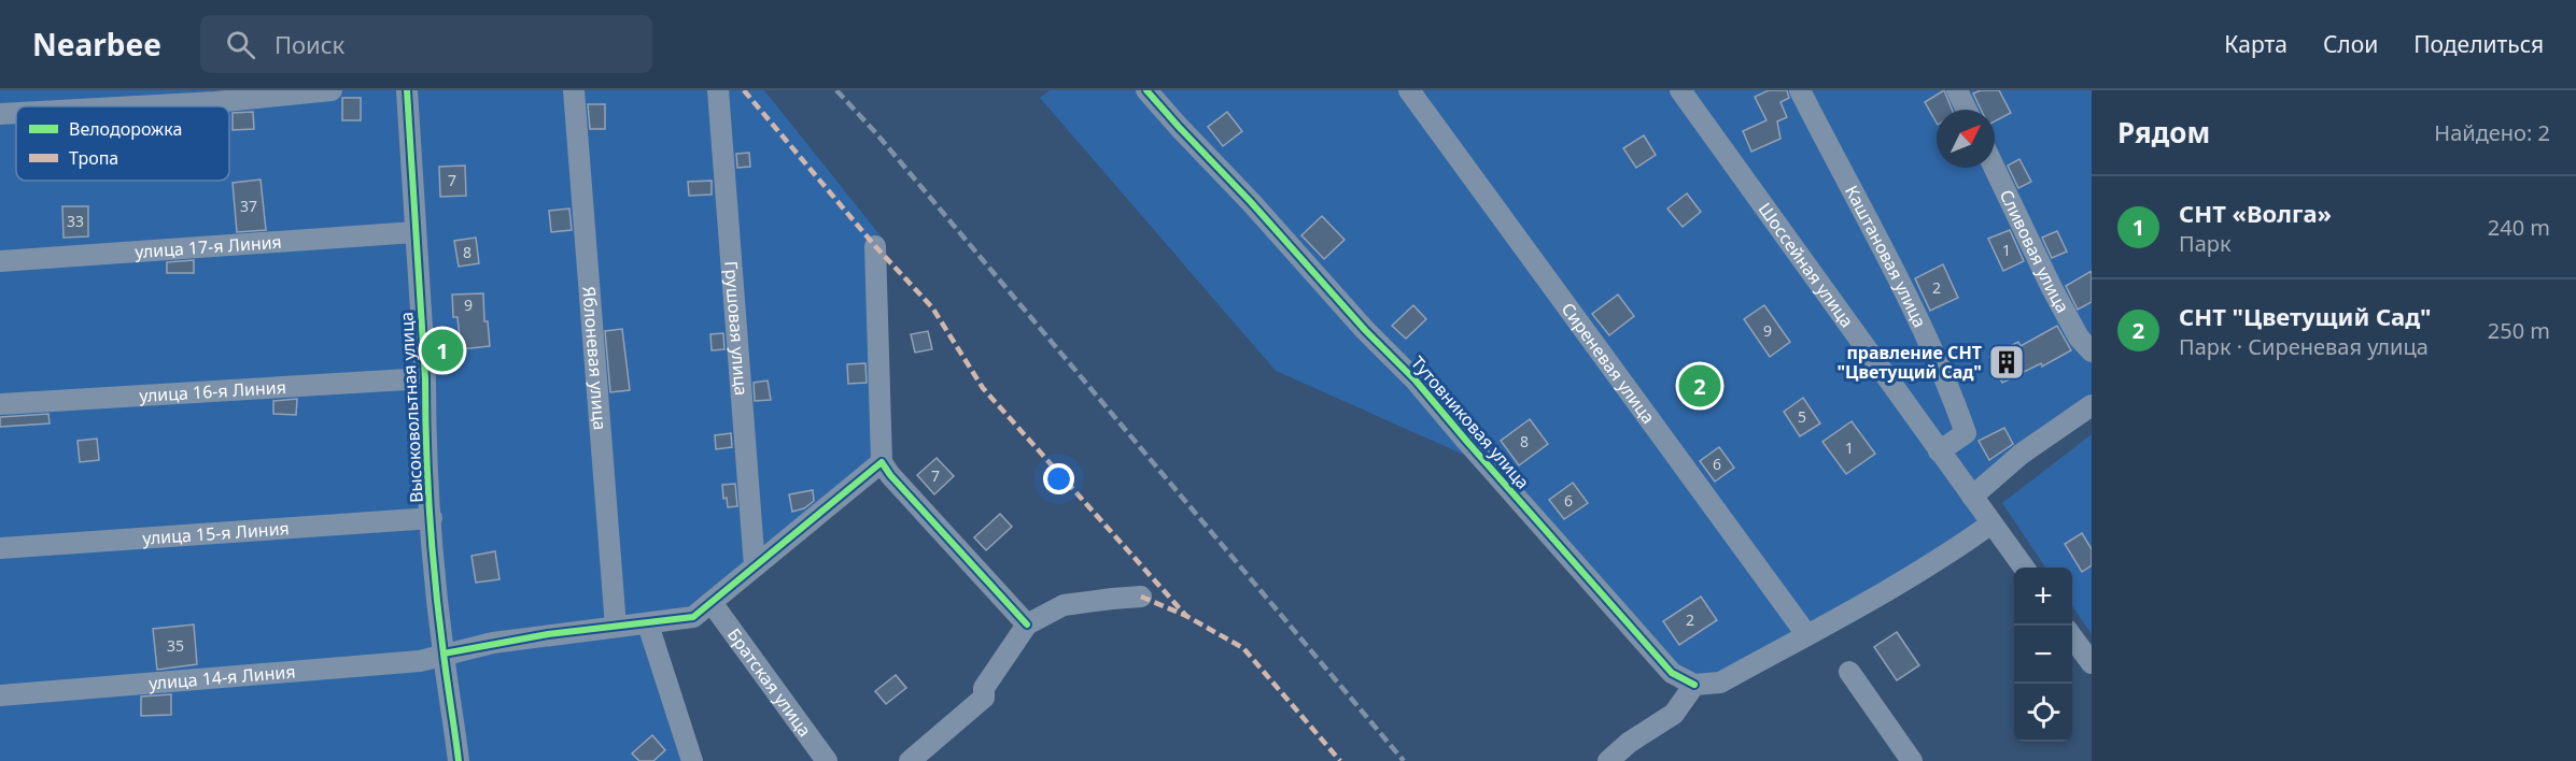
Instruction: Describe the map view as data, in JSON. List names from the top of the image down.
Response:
{
  "streets": {
    "street": [
      "улица 17-я Линия",
      "Сливовая улица",
      "Каштановая улица",
      "Шоссейная улица",
      "Грушовая улица",
      "Яблоневая улица",
      "Сиреневая улица",
      "улица 16-я Линия",
      "Высоковольтная улица",
      "Тутовниковая улица",
      "улица 15-я Линия",
      "улица 14-я Линия",
      "Братская улица"
    ]
  },
  "crossings": [
    ["улица 17-я Линия", "Высоковольтная улица"],
    ["Каштановая улица", "Шоссейная улица"],
    ["Грушовая улица", "улица 14-я Линия"],
    ["Яблоневая улица", "улица 14-я Линия"],
    ["улица 16-я Линия", "Высоковольтная улица"],
    ["Высоковольтная улица", "улица 15-я Линия"],
    ["Высоковольтная улица", "улица 14-я Линия"],
    ["улица 14-я Линия", "Братская улица"]
  ],
  "places": {
    "building": ["правление СНТ \"Цветущий Сад\""]
  },
  "house_numbers": [
    "7",
    "37",
    "33",
    "1",
    "8",
    "2",
    "9",
    "9",
    "5",
    "8",
    "1",
    "6",
    "7",
    "6",
    "2",
    "35"
  ],
  "legend": ["Велодорожка", "Тропа"],
  "north": "top right",
  "page": {
    "header": "Nearbee",
    "search": "Поиск",
    "nav": ["Карта", "Слои", "Поделиться"],
    "heading": ["Рядом", "Найдено: 2"],
    "list": [
      {
        "mark": "1",
        "name": "СНТ «Волга»",
        "note": "Парк",
        "value": "240 m"
      },
      {
        "mark": "2",
        "name": "СНТ \"Цветущий Сад\"",
        "note": "Парк · Сиреневая улица",
        "value": "250 m"
      }
    ],
    "pins": ["1", "2"],
    "map_buttons": ["+", "−"]
  }
}
